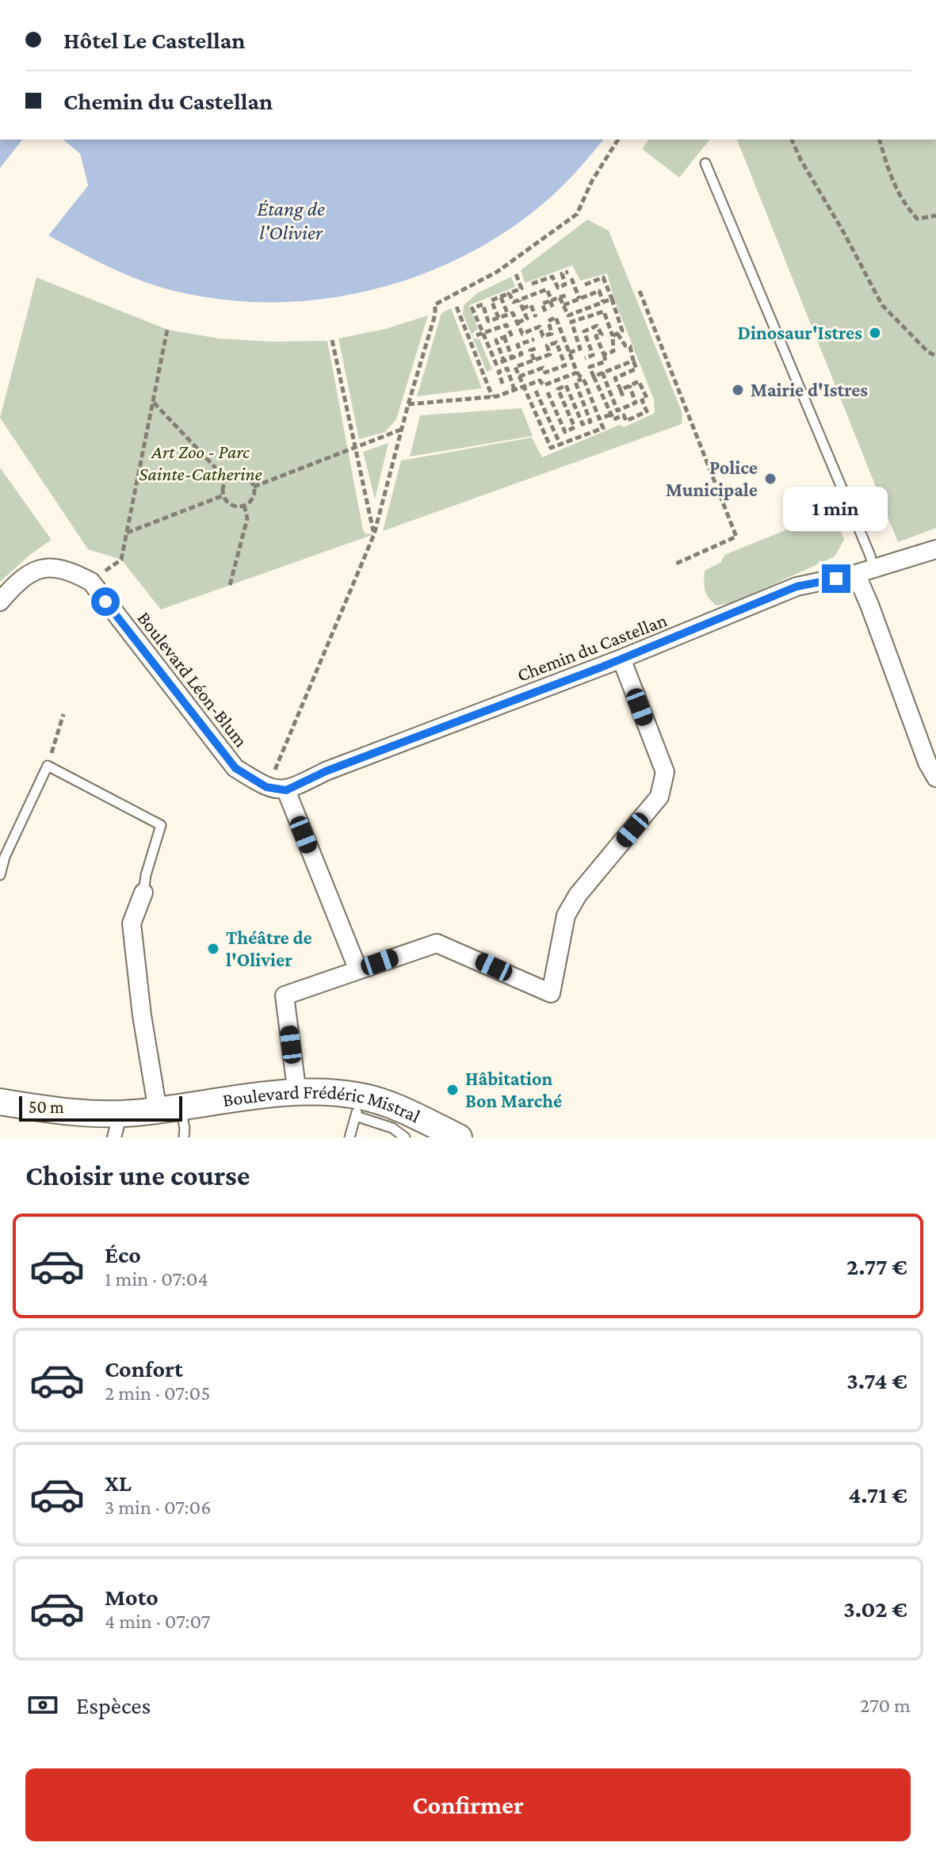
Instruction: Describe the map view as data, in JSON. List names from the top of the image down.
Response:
{
  "streets": {
    "main road": ["Boulevard Frédéric Mistral"],
    "street": ["Chemin du Castellan", "Boulevard Léon-Blum"]
  },
  "water": ["Étang de l'Olivier"],
  "parks": ["Art Zoo - Parc Sainte-Catherine"],
  "places": [
    "Dinosaur'Istres",
    "Mairie d'Istres",
    "Police Municipale",
    "Théâtre de l'Olivier",
    "Hâbitation Bon Marché"
  ],
  "scale_bar": "50 m",
  "page": {
    "banner": ["Hôtel Le Castellan", "Chemin du Castellan"],
    "bubble": "1 min",
    "scale": "50 m",
    "heading": "Choisir une course",
    "list": [
      {
        "name": "Éco",
        "note": "1 min · 07:04",
        "value": "2.77 €"
      },
      {
        "name": "Confort",
        "note": "2 min · 07:05",
        "value": "3.74 €"
      },
      {
        "name": "XL",
        "note": "3 min · 07:06",
        "value": "4.71 €"
      },
      {
        "name": "Moto",
        "note": "4 min · 07:07",
        "value": "3.02 €"
      }
    ],
    "pay": ["Espèces", "270 m"],
    "buttons": "Confirmer"
  }
}
